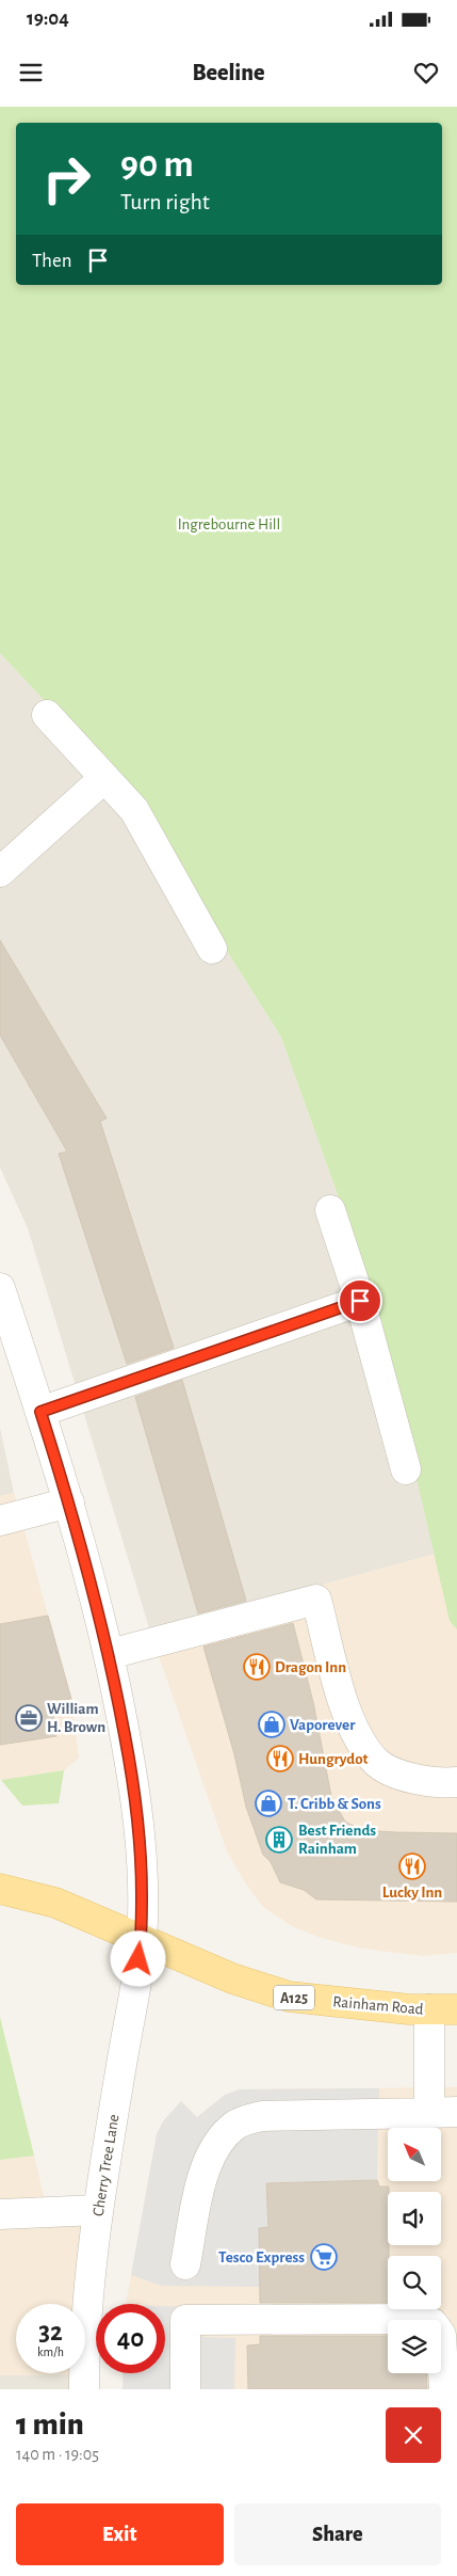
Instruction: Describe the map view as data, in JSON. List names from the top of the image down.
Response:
{
  "streets": {
    "main road": ["A125", "Rainham Road"],
    "street": ["Cherry Tree Lane"]
  },
  "crossings": [
    ["Rainham Road", "Cherry Tree Lane"]
  ],
  "parks": ["Ingrebourne Hill"],
  "places": {
    "restaurant": ["Dragon Inn", "Hungrydot", "Lucky Inn"],
    "office": ["William H. Brown"],
    "shop": ["Vaporever", "T. Cribb & Sons"],
    "building": ["Best Friends Rainham"],
    "supermarket": ["Tesco Express"]
  },
  "north": "top left",
  "page": {
    "status": "19:04",
    "header": "Beeline",
    "turn": ["90 m", "Turn right"],
    "then": "Then",
    "speed": "32 km/h",
    "limit": "40",
    "heading": ["1 min", "140 m · 19:05"],
    "buttons": ["Exit", "Share"]
  }
}
